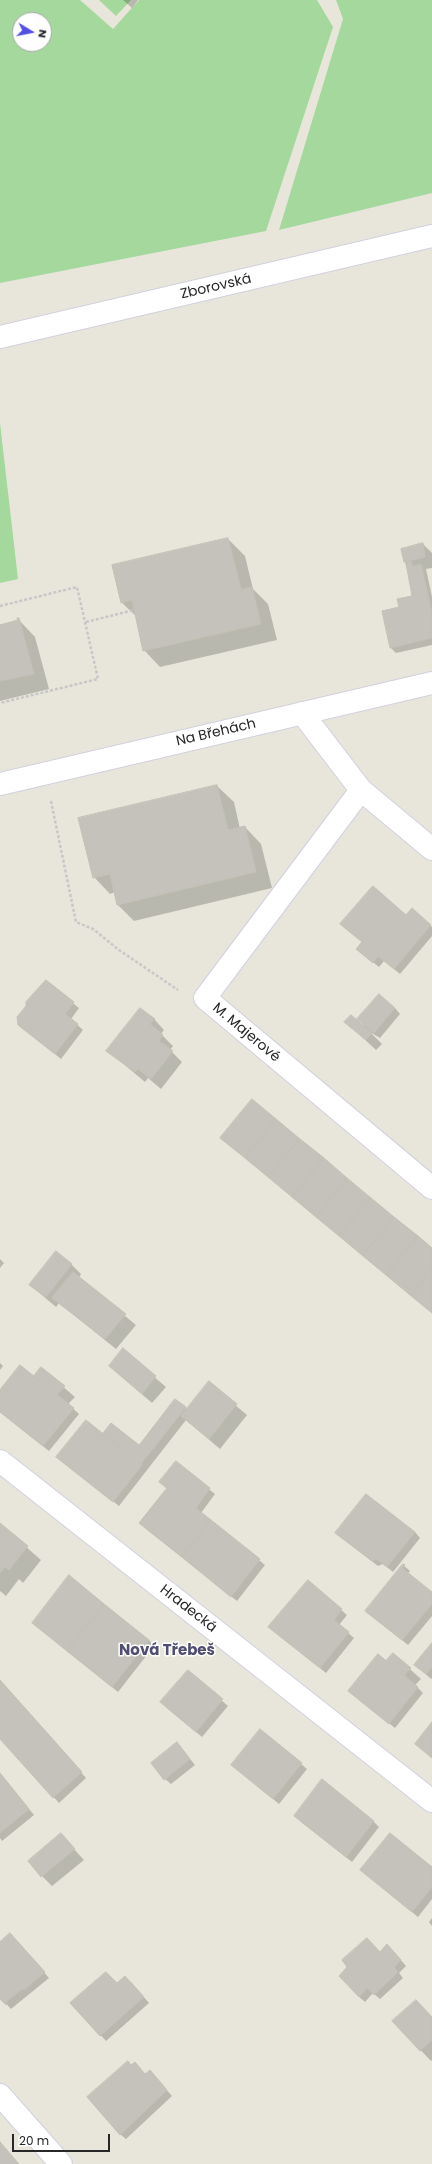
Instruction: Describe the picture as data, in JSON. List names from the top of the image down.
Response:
{
  "streets": {
    "street": [
      "Zborovská",
      "Na Břehách",
      "M. Majerové",
      "Hradecká"
    ]
  },
  "districts": ["Nová Třebeš"],
  "scale_bar": "20 m",
  "north": "right"
}
